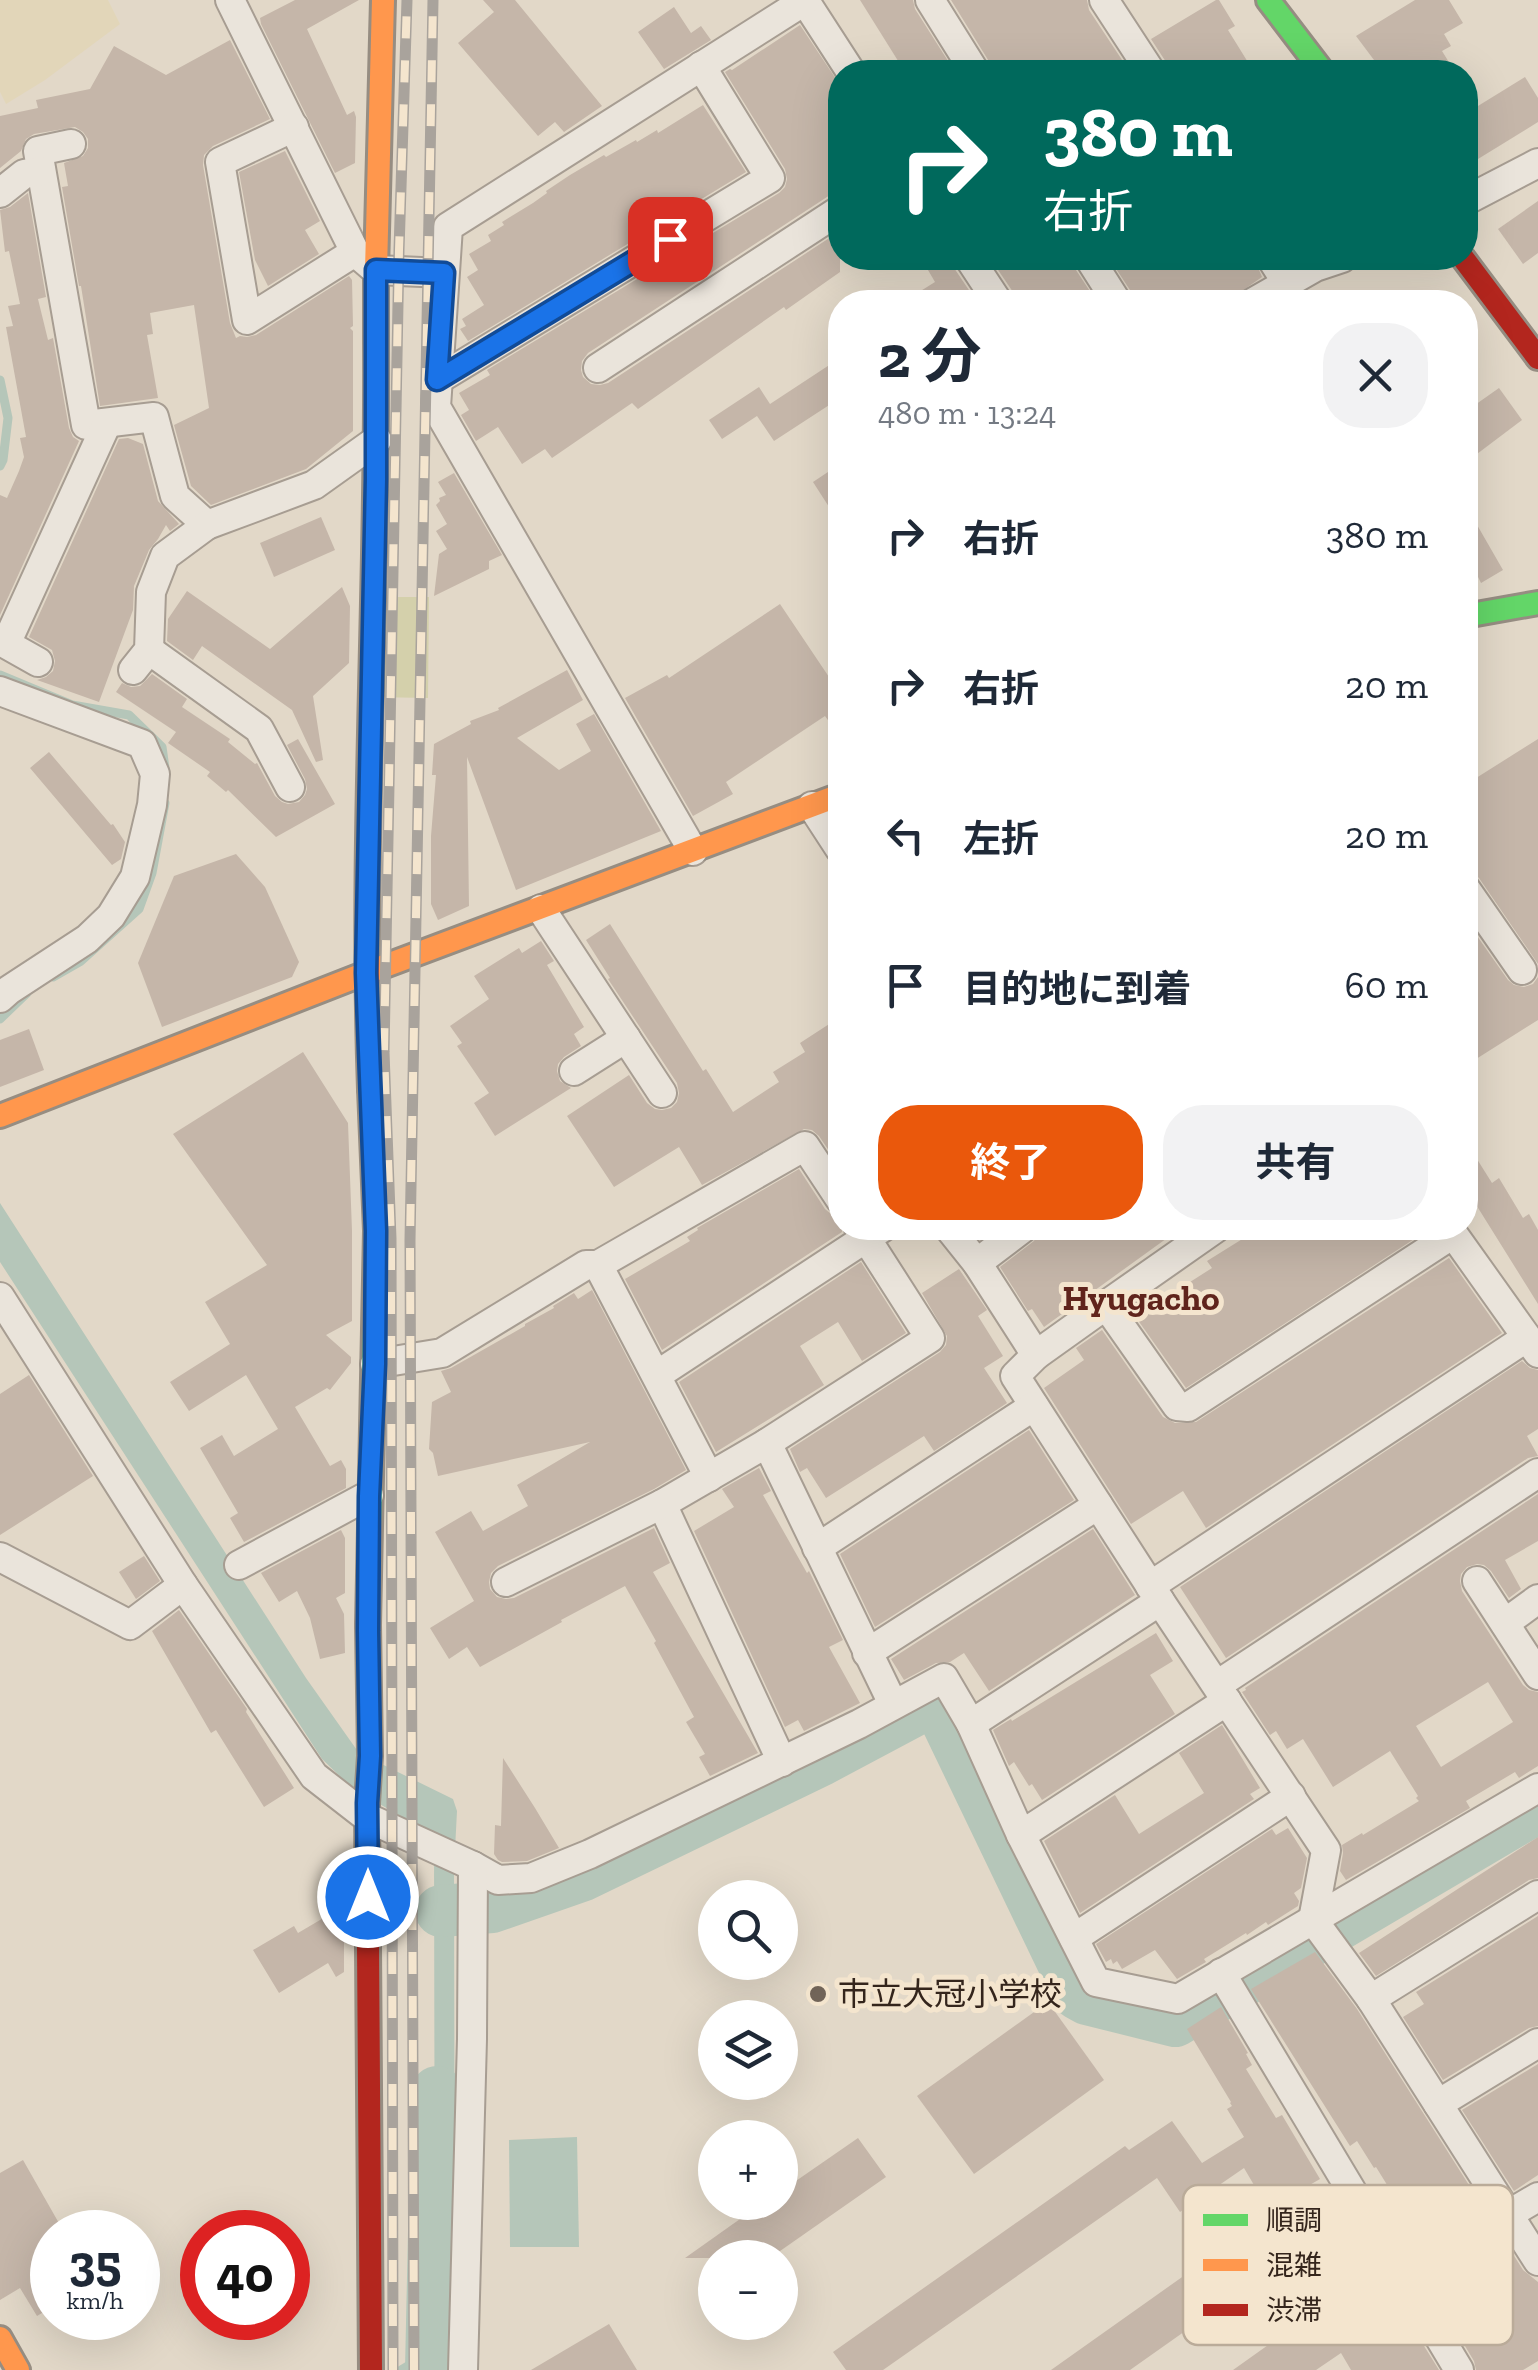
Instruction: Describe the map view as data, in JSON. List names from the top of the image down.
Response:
{
  "districts": ["Hyugacho"],
  "places": ["市立大冠小学校"],
  "legend": ["順調", "混雑", "渋滞"],
  "page": {
    "turn": ["380 m", "右折"],
    "heading": ["2 分", "480 m · 13:24"],
    "list": [
      {
        "name": "右折",
        "value": "380 m"
      },
      {
        "name": "右折",
        "value": "20 m"
      },
      {
        "name": "左折",
        "value": "20 m"
      },
      {
        "name": "目的地に到着",
        "value": "60 m"
      }
    ],
    "buttons": ["終了", "共有"],
    "map_buttons": ["+", "−"],
    "speed": "35 km/h",
    "limit": "40"
  }
}
